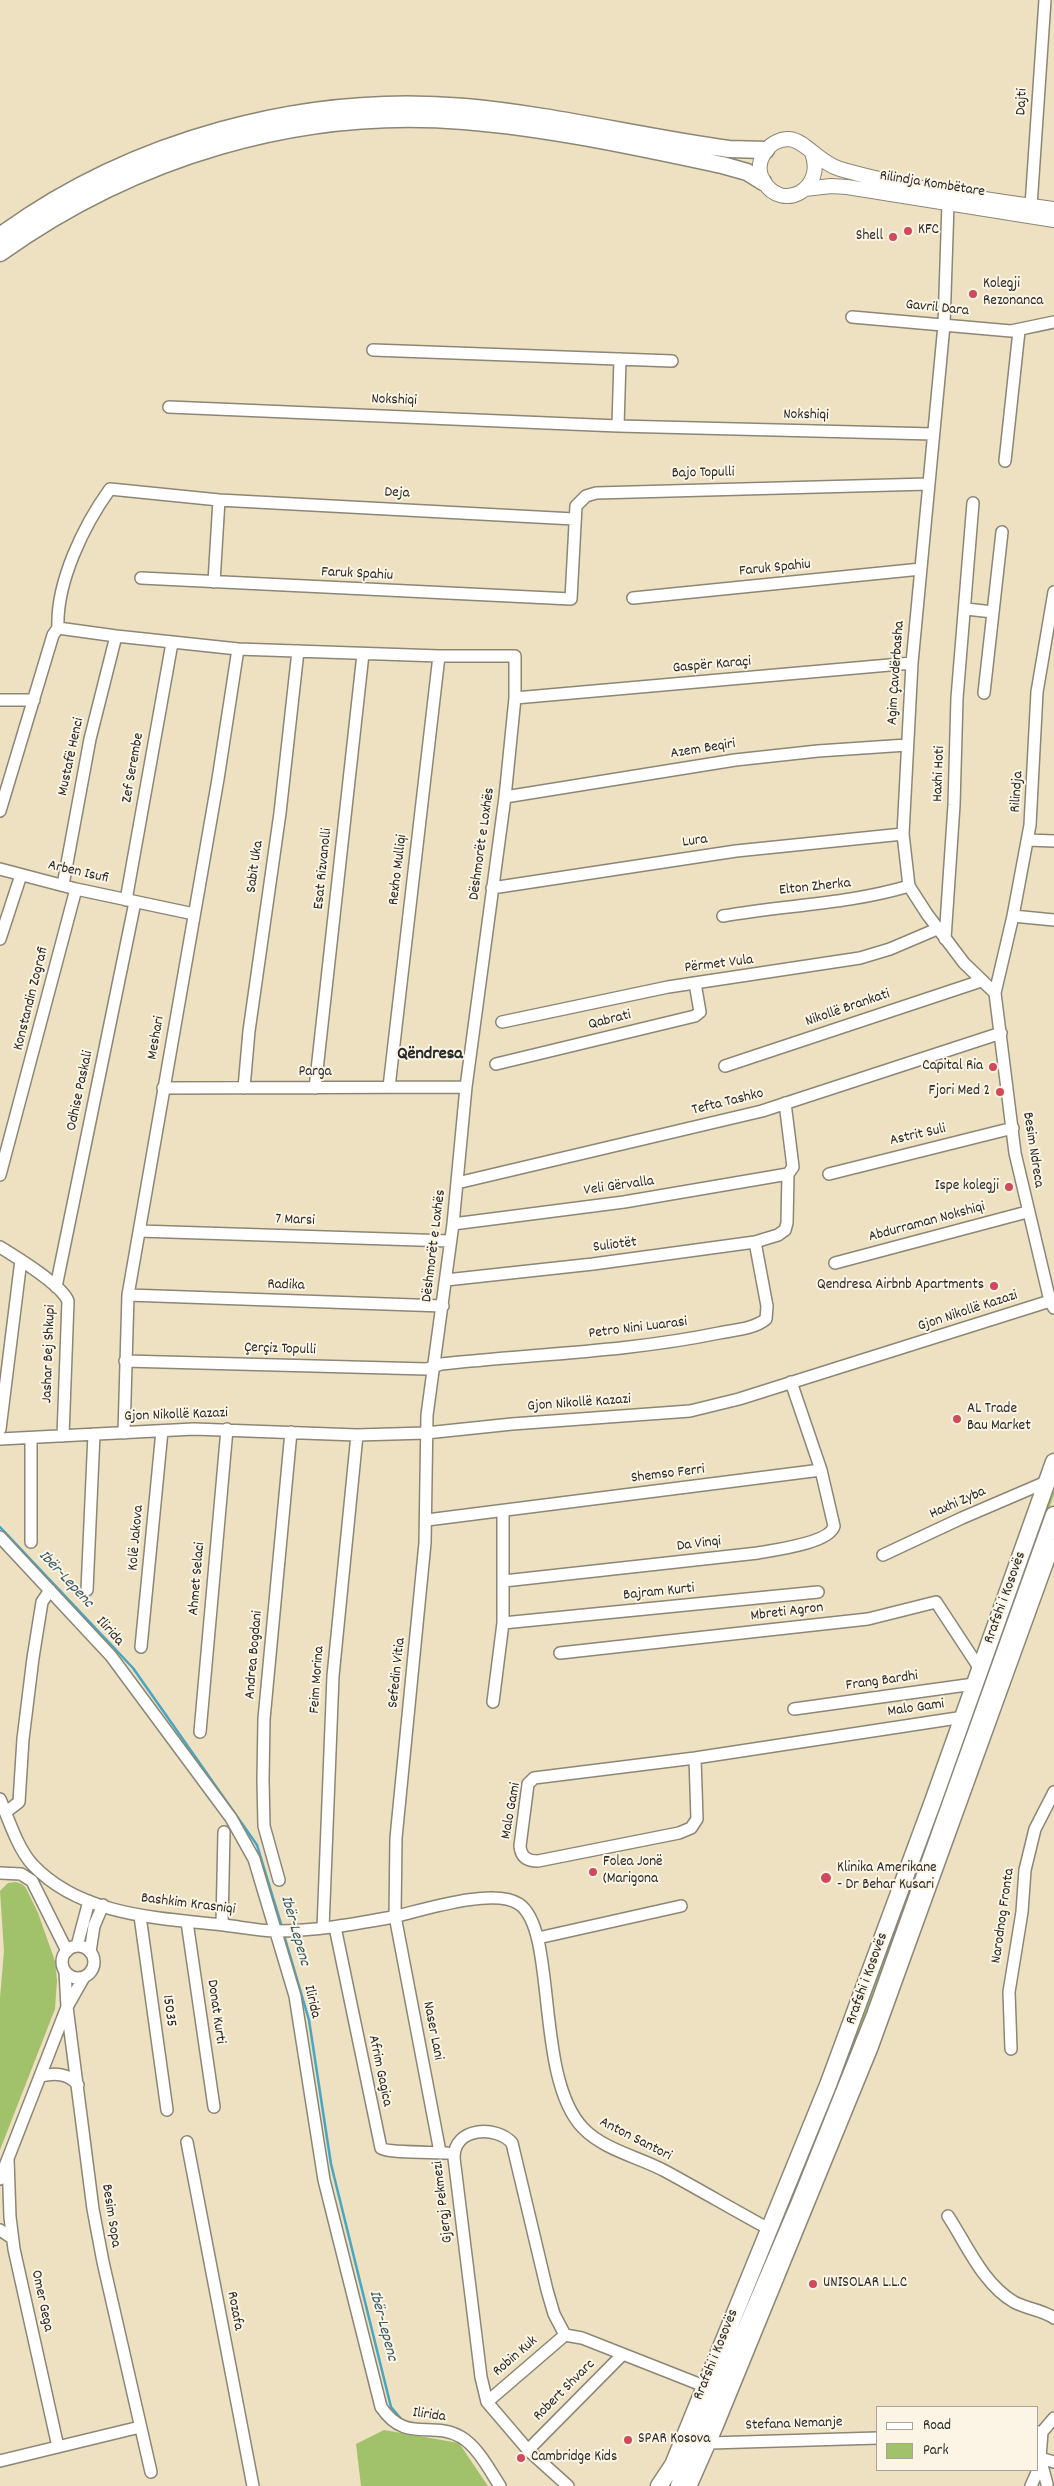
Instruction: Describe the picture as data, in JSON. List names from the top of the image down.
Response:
{
  "streets": {
    "highway": ["Rrafshi i Kosovës"],
    "main road": ["Rilindja Kombëtare"],
    "street": [
      "Dajti",
      "Gavril Dara",
      "Nokshiqi",
      "Bajo Topulli",
      "Deja",
      "Faruk Spahiu",
      "Gaspër Karaçi",
      "Agim Çavdërbasha",
      "Azem Beqiri",
      "Mustafë Henci",
      "Zef Serembe",
      "Haxhi Hoti",
      "Rilindja",
      "Lura",
      "Dëshmorët e Loxhës",
      "Sabit Uka",
      "Esat Rizvanolli",
      "Rexho Mulliqi",
      "Arben Isufi",
      "Elton Zherka",
      "Përmet Vula",
      "Konstandin Zografi",
      "Nikollë Brankati",
      "Qabrati",
      "Meshari",
      "Parga",
      "Odhise Paskali",
      "Tefta Tashko",
      "Astrit Suli",
      "Besim Ndreca",
      "Veli Gërvalla",
      "7 Marsi",
      "Abdurraman Nokshiqi",
      "Suliotët",
      "Radika",
      "Gjon Nikollë Kazazi",
      "Petro Nini Luarasi",
      "Çerçiz Topulli",
      "Jashar Bej Shkupi",
      "Shemso Ferri",
      "Haxhi Zyba",
      "Kolë Jakova",
      "Da Vinqi",
      "Ahmet Selaci",
      "Bajram Kurti",
      "Mbreti Agron",
      "Ilirida",
      "Andrea Bogdani",
      "Sefedin Vitia",
      "Feim Morina",
      "Frang Bardhi",
      "Malo Gami",
      "Bashkim Krasniqi",
      "Narodnog Fronta",
      "15035",
      "Donat Kurti",
      "Naser Lani",
      "Afrim Gagica",
      "Anton Santori",
      "Gjergj Pekmezi",
      "Besim Sopa",
      "Omer Gega",
      "Rozafa",
      "Robin Kuk",
      "Robert Shvarc",
      "Stefana Nemanje"
    ]
  },
  "crossings": [
    ["Dajti", "Rilindja Kombëtare"],
    ["Rilindja Kombëtare", "Agim Çavdërbasha"],
    ["Gavril Dara", "Agim Çavdërbasha"],
    ["Nokshiqi", "Agim Çavdërbasha"],
    ["Bajo Topulli", "Deja"],
    ["Bajo Topulli", "Faruk Spahiu"],
    ["Bajo Topulli", "Agim Çavdërbasha"],
    ["Deja", "Dëshmorët e Loxhës"],
    ["Faruk Spahiu", "Agim Çavdërbasha"],
    ["Gaspër Karaçi", "Agim Çavdërbasha"],
    ["Gaspër Karaçi", "Dëshmorët e Loxhës"],
    ["Agim Çavdërbasha", "Azem Beqiri"],
    ["Agim Çavdërbasha", "Haxhi Hoti"],
    ["Agim Çavdërbasha", "Rilindja"],
    ["Agim Çavdërbasha", "Lura"],
    ["Agim Çavdërbasha", "Elton Zherka"],
    ["Agim Çavdërbasha", "Përmet Vula"],
    ["Agim Çavdërbasha", "Nikollë Brankati"],
    ["Agim Çavdërbasha", "Besim Ndreca"],
    ["Azem Beqiri", "Dëshmorët e Loxhës"],
    ["Mustafë Henci", "Dëshmorët e Loxhës"],
    ["Mustafë Henci", "Arben Isufi"],
    ["Zef Serembe", "Dëshmorët e Loxhës"],
    ["Zef Serembe", "Arben Isufi"],
    ["Zef Serembe", "Odhise Paskali"],
    ["Rilindja", "Besim Ndreca"],
    ["Lura", "Dëshmorët e Loxhës"],
    ["Dëshmorët e Loxhës", "Sabit Uka"],
    ["Dëshmorët e Loxhës", "Esat Rizvanolli"],
    ["Dëshmorët e Loxhës", "Rexho Mulliqi"],
    ["Dëshmorët e Loxhës", "Meshari"],
    ["Dëshmorët e Loxhës", "Parga"],
    ["Dëshmorët e Loxhës", "Tefta Tashko"],
    ["Dëshmorët e Loxhës", "Veli Gërvalla"],
    ["Dëshmorët e Loxhës", "7 Marsi"],
    ["Dëshmorët e Loxhës", "Suliotët"],
    ["Dëshmorët e Loxhës", "Radika"],
    ["Dëshmorët e Loxhës", "Gjon Nikollë Kazazi"],
    ["Dëshmorët e Loxhës", "Petro Nini Luarasi"],
    ["Dëshmorët e Loxhës", "Çerçiz Topulli"],
    ["Dëshmorët e Loxhës", "Sefedin Vitia"],
    ["Sabit Uka", "Parga"],
    ["Esat Rizvanolli", "Parga"],
    ["Rexho Mulliqi", "Parga"],
    ["Arben Isufi", "Konstandin Zografi"],
    ["Arben Isufi", "Meshari"],
    ["Arben Isufi", "Odhise Paskali"],
    ["Përmet Vula", "Qabrati"],
    ["Meshari", "Parga"],
    ["Meshari", "7 Marsi"],
    ["Meshari", "Radika"],
    ["Meshari", "Gjon Nikollë Kazazi"],
    ["Meshari", "Çerçiz Topulli"],
    ["Odhise Paskali", "Jashar Bej Shkupi"],
    ["Tefta Tashko", "Besim Ndreca"],
    ["Astrit Suli", "Besim Ndreca"],
    ["Besim Ndreca", "Abdurraman Nokshiqi"],
    ["Besim Ndreca", "Gjon Nikollë Kazazi"],
    ["Veli Gërvalla", "Suliotët"],
    ["Suliotët", "Petro Nini Luarasi"],
    ["Gjon Nikollë Kazazi", "Jashar Bej Shkupi"],
    ["Gjon Nikollë Kazazi", "Kolë Jakova"],
    ["Gjon Nikollë Kazazi", "Ahmet Selaci"],
    ["Gjon Nikollë Kazazi", "Andrea Bogdani"],
    ["Gjon Nikollë Kazazi", "Sefedin Vitia"],
    ["Gjon Nikollë Kazazi", "Feim Morina"],
    ["Petro Nini Luarasi", "Çerçiz Topulli"],
    ["Shemso Ferri", "Da Vinqi"],
    ["Shemso Ferri", "Sefedin Vitia"],
    ["Haxhi Zyba", "Rrafshi i Kosovës"],
    ["Rrafshi i Kosovës", "Mbreti Agron"],
    ["Rrafshi i Kosovës", "Frang Bardhi"],
    ["Rrafshi i Kosovës", "Malo Gami"],
    ["Rrafshi i Kosovës", "Anton Santori"],
    ["Rrafshi i Kosovës", "Stefana Nemanje"],
    ["Mbreti Agron", "Frang Bardhi"],
    ["Ilirida", "Bashkim Krasniqi"],
    ["Ilirida", "Anton Santori"],
    ["Sefedin Vitia", "Naser Lani"],
    ["Sefedin Vitia", "Anton Santori"],
    ["Feim Morina", "Afrim Gagica"],
    ["Feim Morina", "Anton Santori"],
    ["Bashkim Krasniqi", "15035"],
    ["Bashkim Krasniqi", "Donat Kurti"],
    ["Bashkim Krasniqi", "Anton Santori"],
    ["Bashkim Krasniqi", "Besim Sopa"],
    ["Naser Lani", "Afrim Gagica"],
    ["Naser Lani", "Anton Santori"],
    ["Afrim Gagica", "Anton Santori"],
    ["Afrim Gagica", "Gjergj Pekmezi"],
    ["Gjergj Pekmezi", "Robin Kuk"],
    ["Gjergj Pekmezi", "Robert Shvarc"],
    ["Besim Sopa", "Omer Gega"]
  ],
  "districts": ["Qëndresa"],
  "water": ["Ibër-Lepenc"],
  "places": [
    "KFC",
    "Shell",
    "Kolegji Rezonanca",
    "Capital Ria",
    "Fjori Med 2",
    "Ispe kolegji",
    "Qendresa Airbnb Apartments",
    "AL Trade Bau Market",
    "Folea Jonë (Marigona",
    "Klinika Amerikane - Dr Behar Kusari",
    "UNISOLAR L.L.C",
    "SPAR Kosova",
    "Cambridge Kids"
  ],
  "legend": ["Road", "Park"]
}
